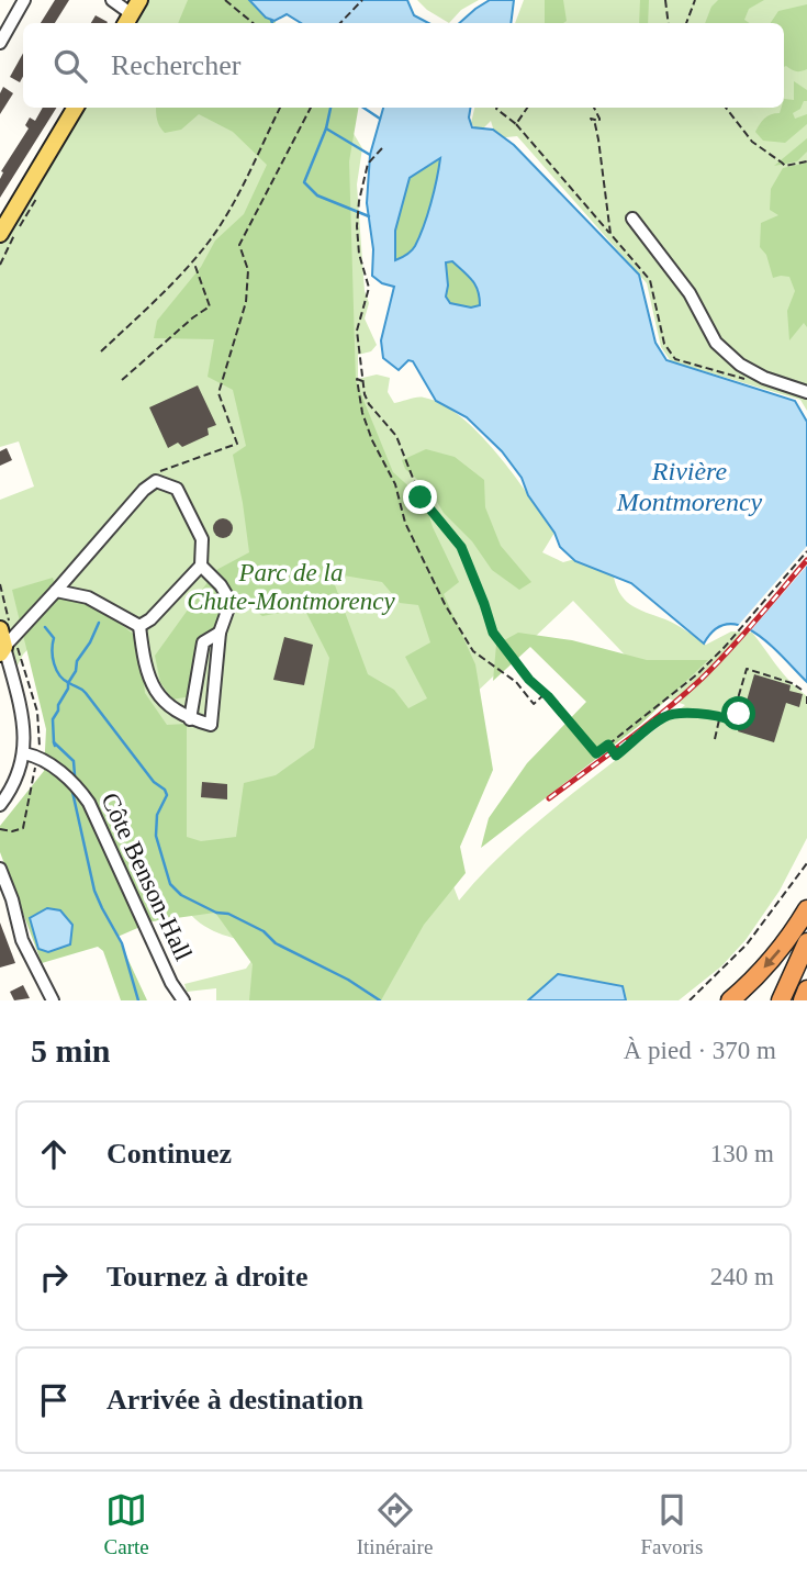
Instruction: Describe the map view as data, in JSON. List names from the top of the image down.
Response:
{
  "streets": {
    "street": ["Côte Benson-Hall"]
  },
  "water": ["Rivière Montmorency"],
  "parks": ["Parc de la Chute-Montmorency"],
  "page": {
    "search": "Rechercher",
    "heading": ["5 min", "À pied · 370 m"],
    "list": [
      ["Continuez", "130 m"],
      ["Tournez à droite", "240 m"],
      "Arrivée à destination"
    ],
    "nav": ["Carte", "Itinéraire", "Favoris"]
  }
}
